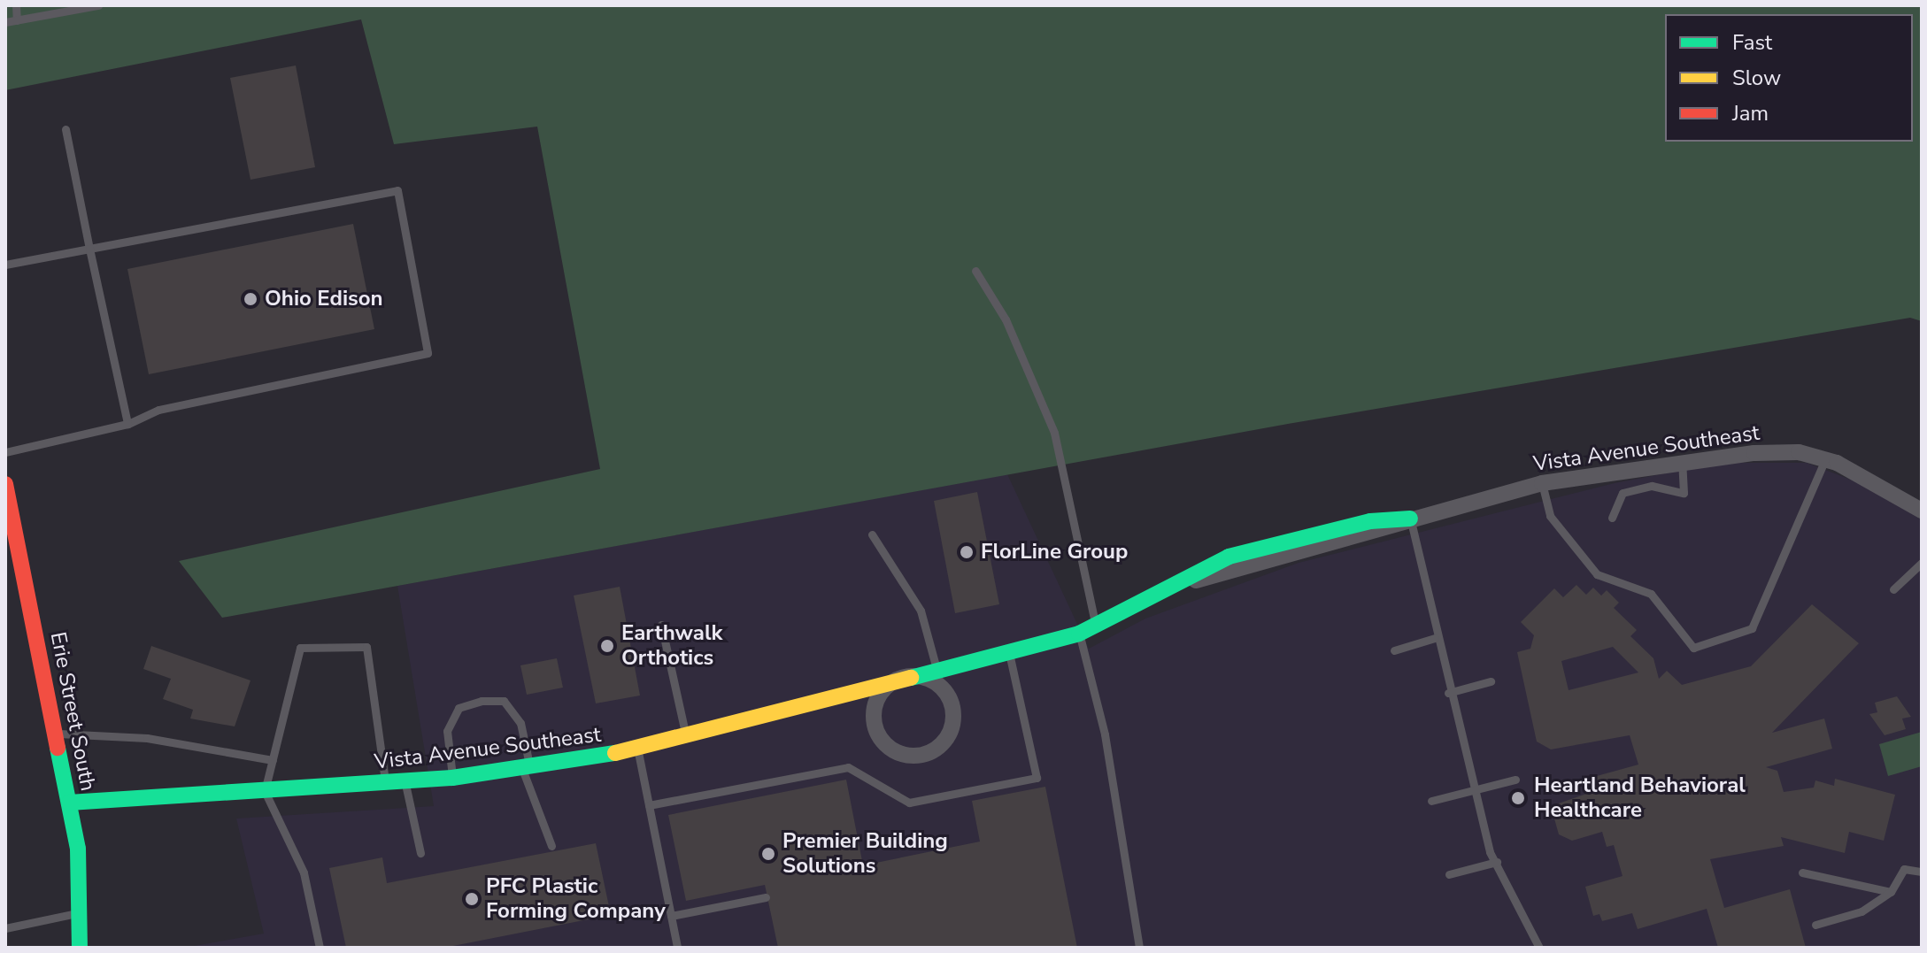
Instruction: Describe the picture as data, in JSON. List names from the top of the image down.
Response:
{
  "streets": {
    "street": ["Vista Avenue Southeast", "Erie Street South"]
  },
  "crossings": [
    ["Vista Avenue Southeast", "Erie Street South"]
  ],
  "places": [
    "Ohio Edison",
    "FlorLine Group",
    "Earthwalk Orthotics",
    "Heartland Behavioral Healthcare",
    "Premier Building Solutions",
    "PFC Plastic Forming Company"
  ],
  "legend": ["Fast", "Slow", "Jam"]
}
